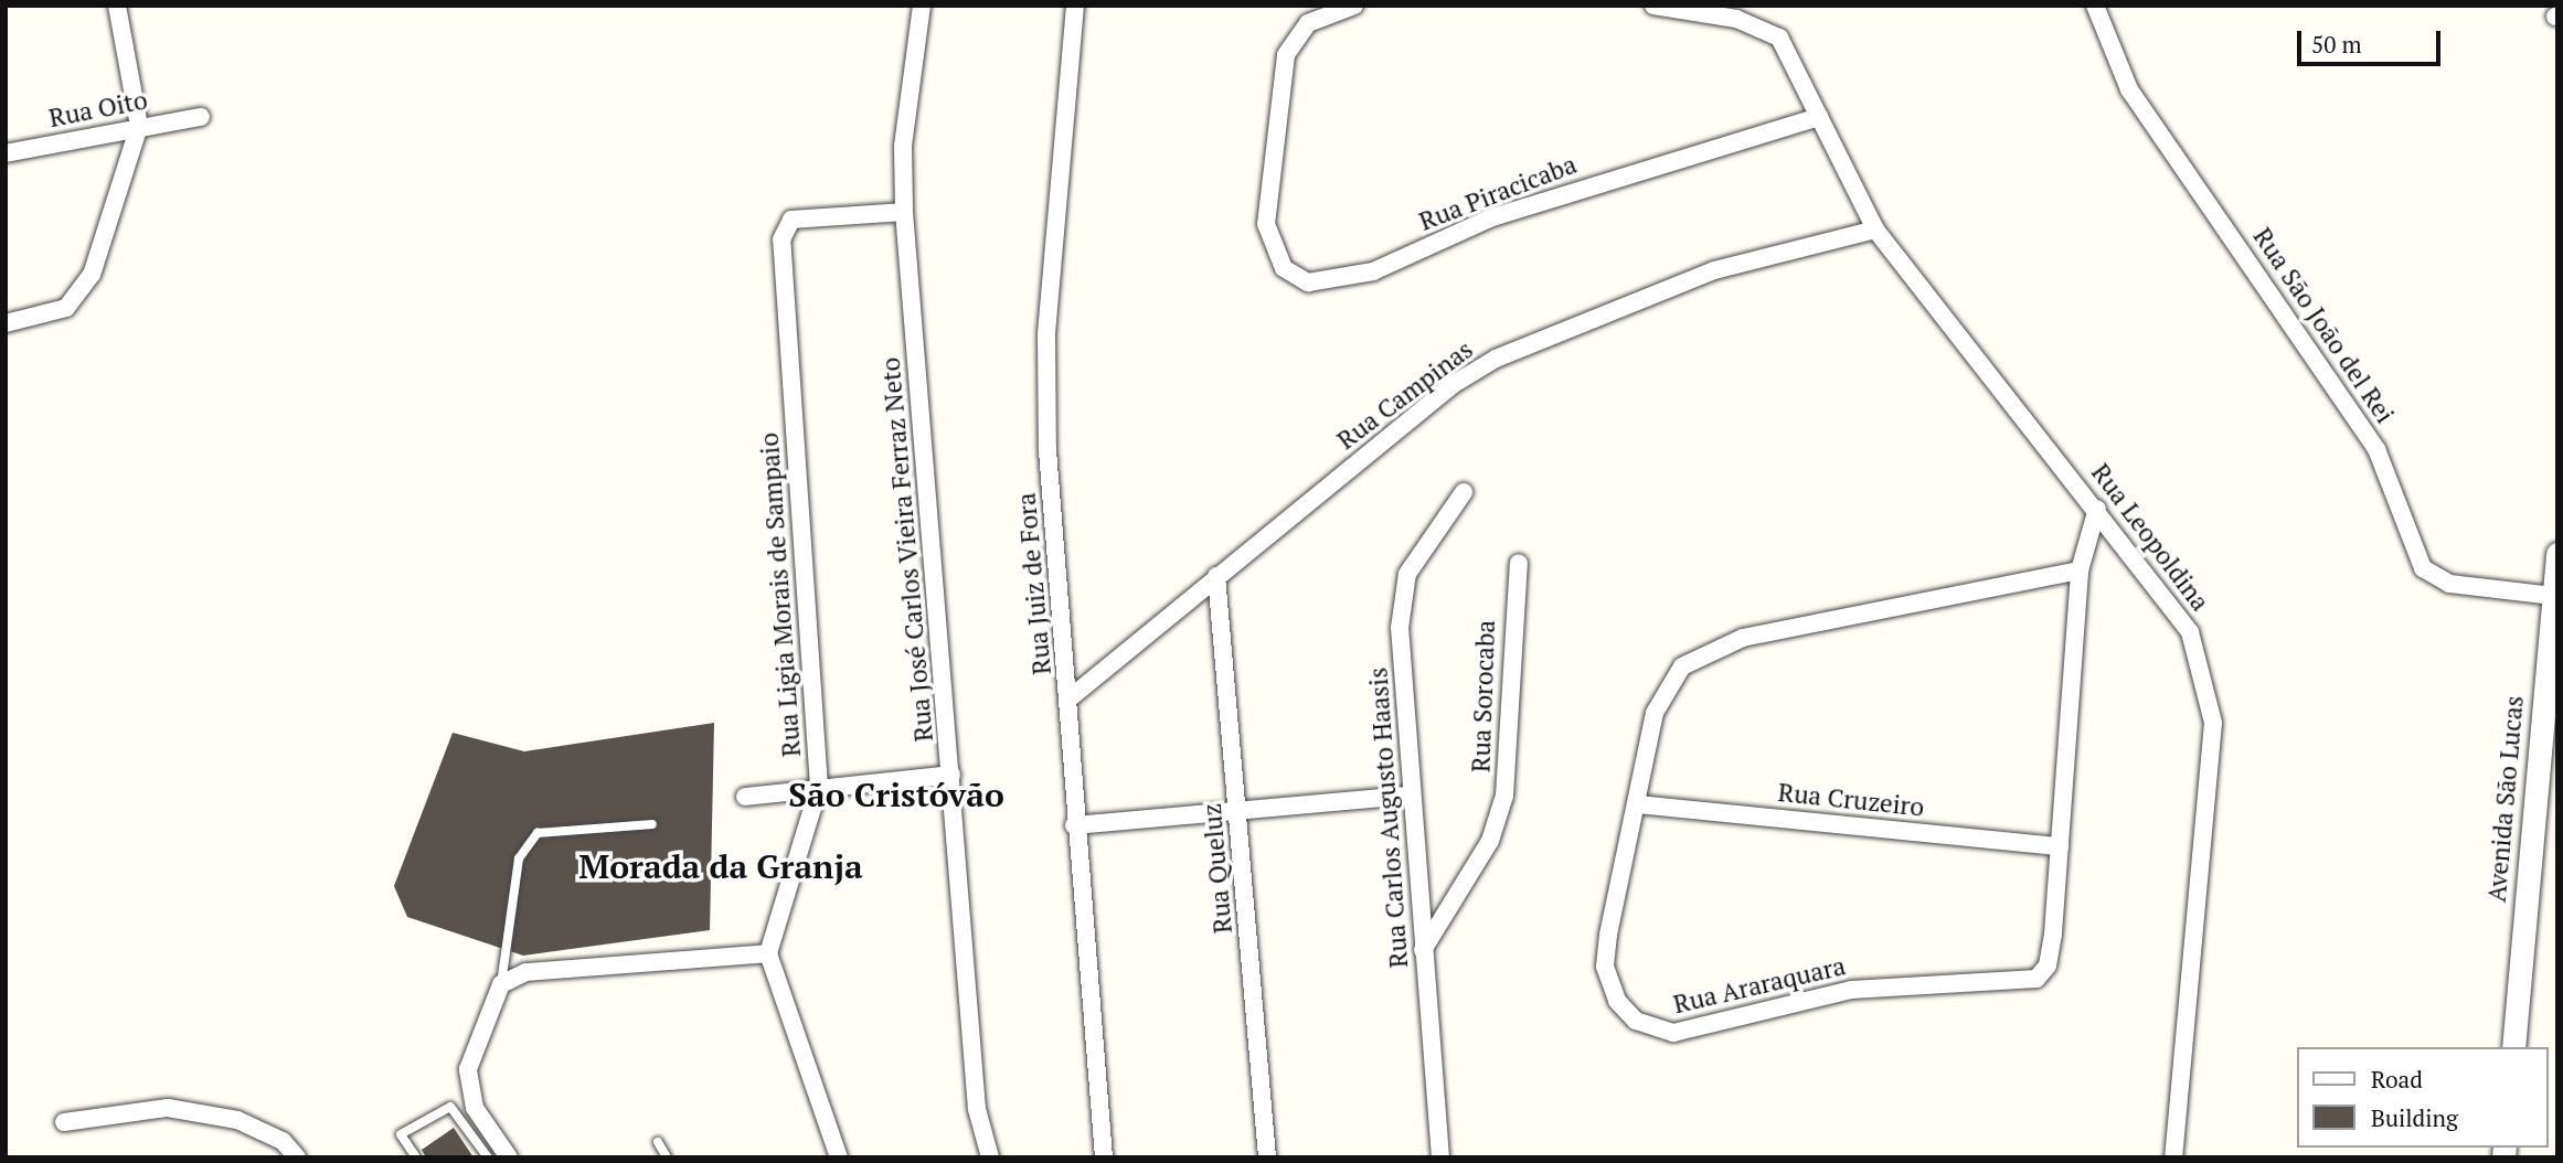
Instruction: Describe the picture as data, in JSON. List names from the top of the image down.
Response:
{
  "streets": {
    "street": [
      "Rua Oito",
      "Rua Piracicaba",
      "Rua São João del Rei",
      "Rua Campinas",
      "Rua Leopoldina",
      "Rua José Carlos Vieira Ferraz Neto",
      "Rua Juiz de Fora",
      "Rua Ligia Morais de Sampaio",
      "Rua Sorocaba",
      "Avenida São Lucas",
      "Rua Cruzeiro",
      "Rua Carlos Augusto Haasis",
      "Rua Queluz",
      "Rua Araraquara"
    ]
  },
  "crossings": [
    ["Rua Piracicaba", "Rua Leopoldina"],
    ["Rua São João del Rei", "Avenida São Lucas"],
    ["Rua Campinas", "Rua Leopoldina"],
    ["Rua Campinas", "Rua Juiz de Fora"],
    ["Rua Campinas", "Rua Queluz"],
    ["Rua Leopoldina", "Rua Araraquara"],
    ["Rua José Carlos Vieira Ferraz Neto", "Rua Ligia Morais de Sampaio"],
    ["Rua Sorocaba", "Rua Carlos Augusto Haasis"],
    ["Rua Cruzeiro", "Rua Araraquara"]
  ],
  "districts": ["São Cristóvão", "Morada da Granja"],
  "legend": ["Road", "Building"],
  "scale_bar": "50 m"
}
